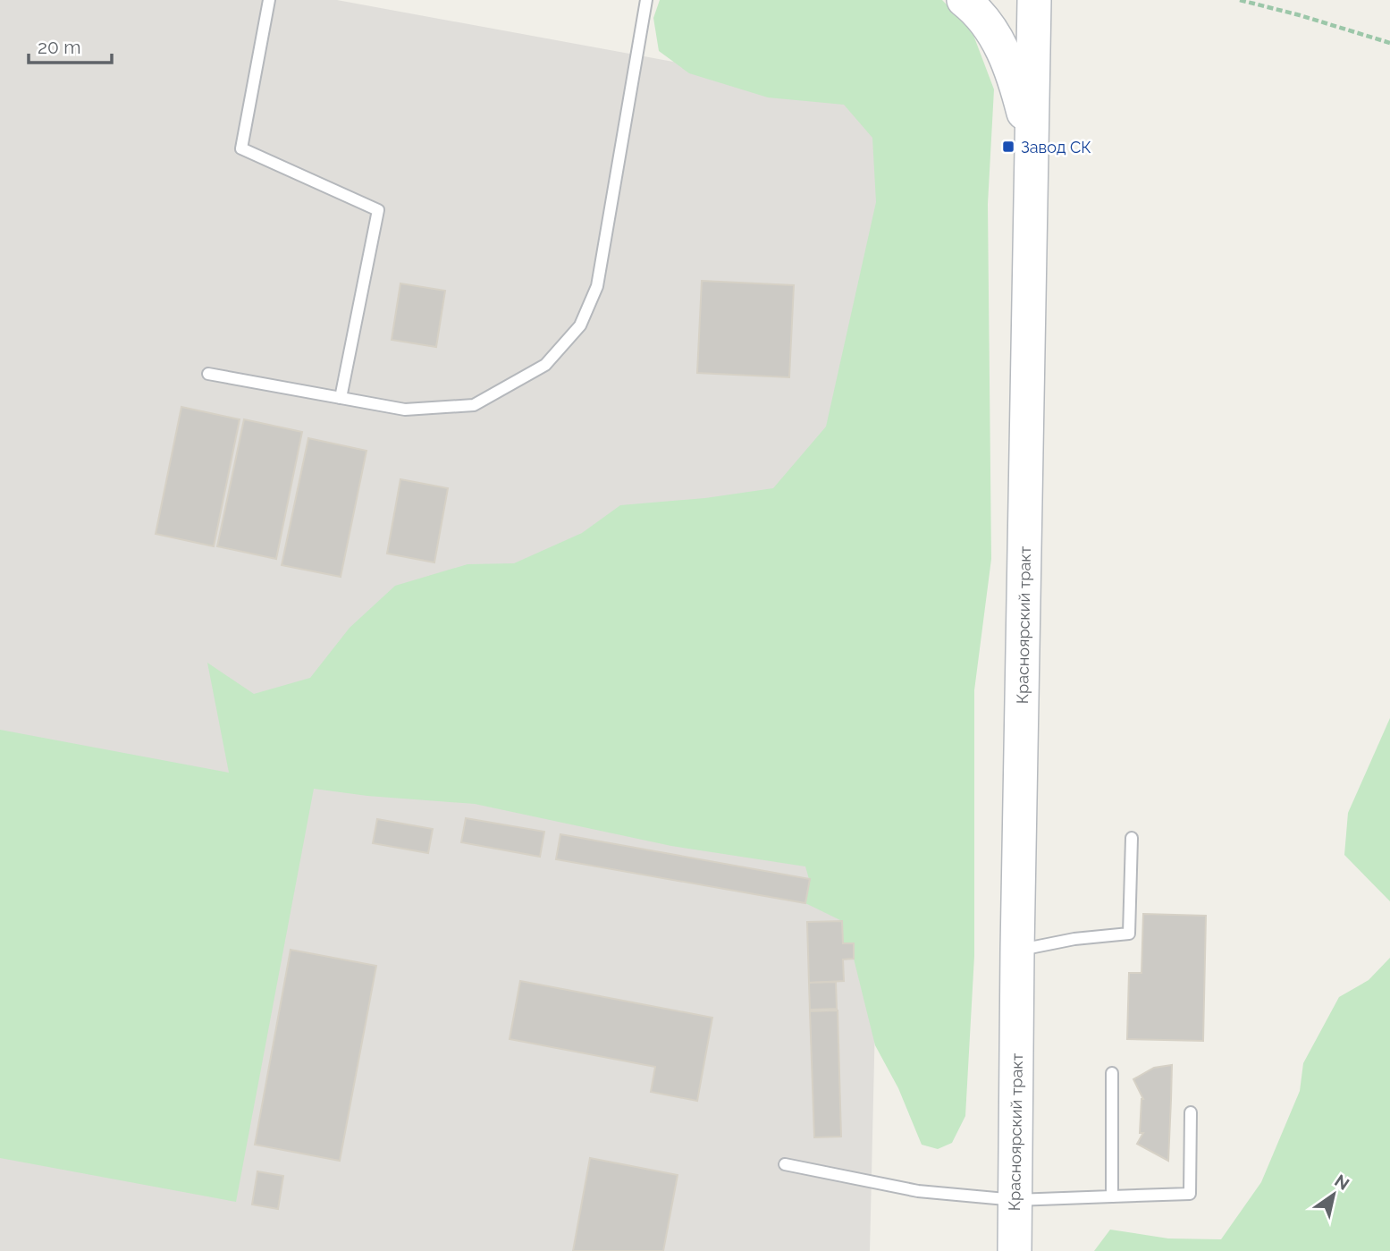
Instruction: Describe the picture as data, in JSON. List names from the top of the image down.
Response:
{
  "streets": {
    "main road": ["Красноярский тракт"]
  },
  "places": {
    "transit": ["Завод СК"]
  },
  "scale_bar": "20 m",
  "north": "top right"
}
